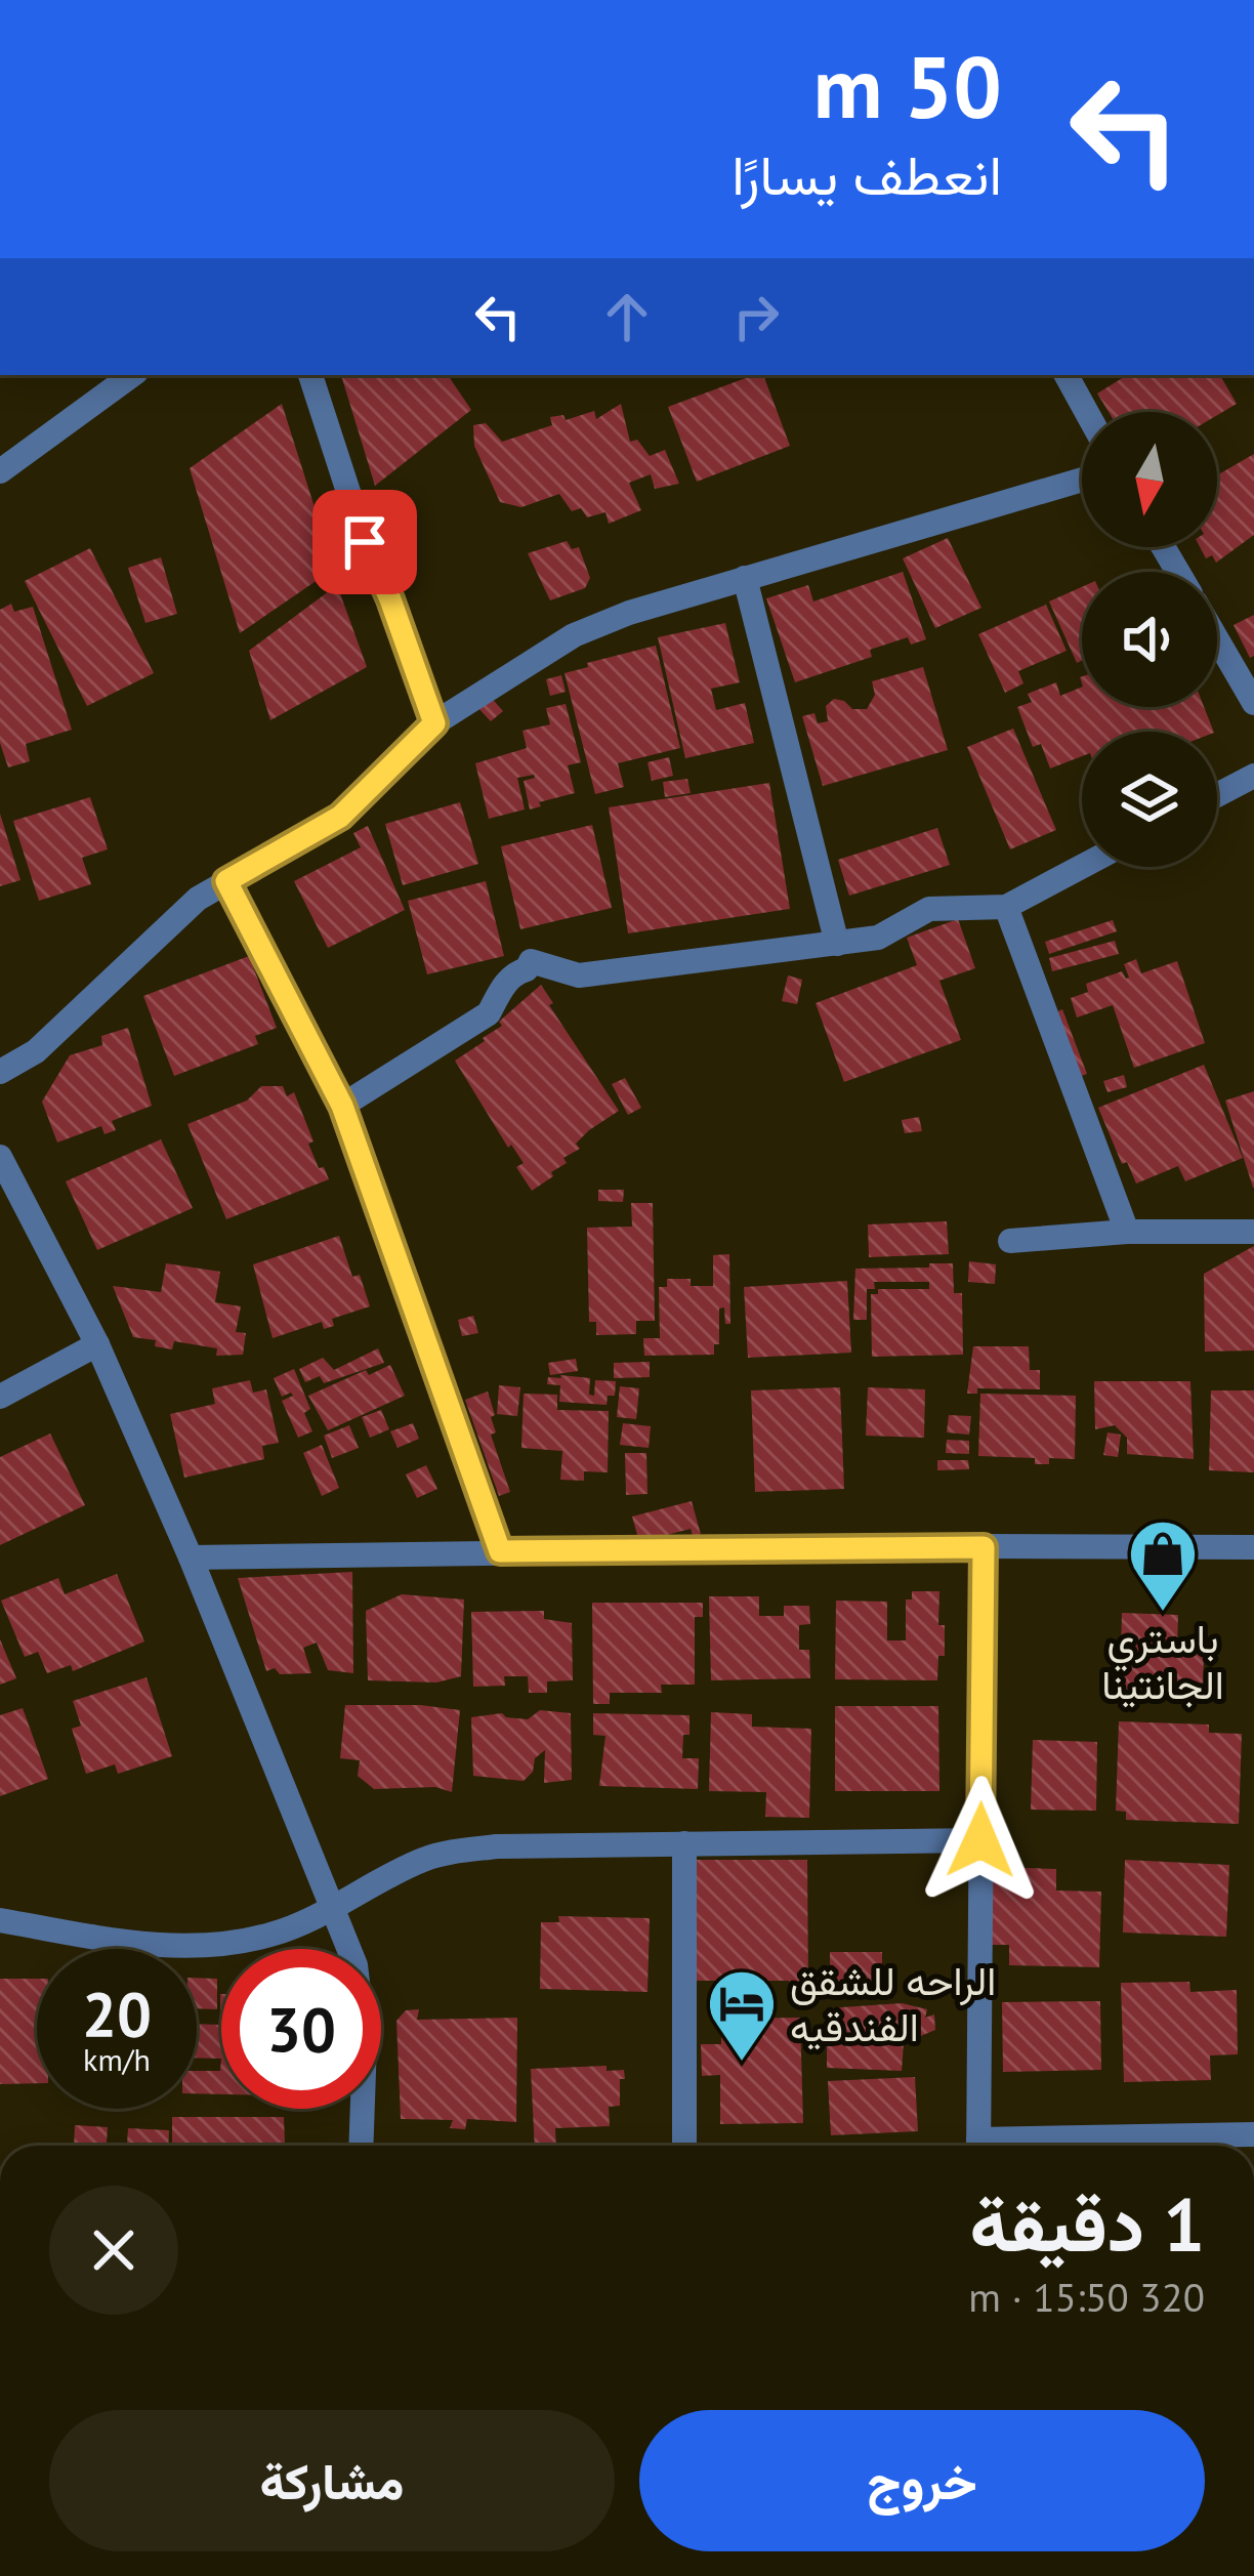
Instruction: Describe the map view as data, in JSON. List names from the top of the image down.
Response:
{
  "places": {
    "shop": ["باستري الجانتينا"],
    "hotel": ["الراحه للشقق الفندقيه"]
  },
  "north": "bottom",
  "page": {
    "turn": ["50 m", "انعطف يسارًا"],
    "speed": "20 km/h",
    "limit": "30",
    "heading": ["1 دقيقة", "320 m · 15:50"],
    "buttons": ["خروج", "مشاركة"]
  }
}
